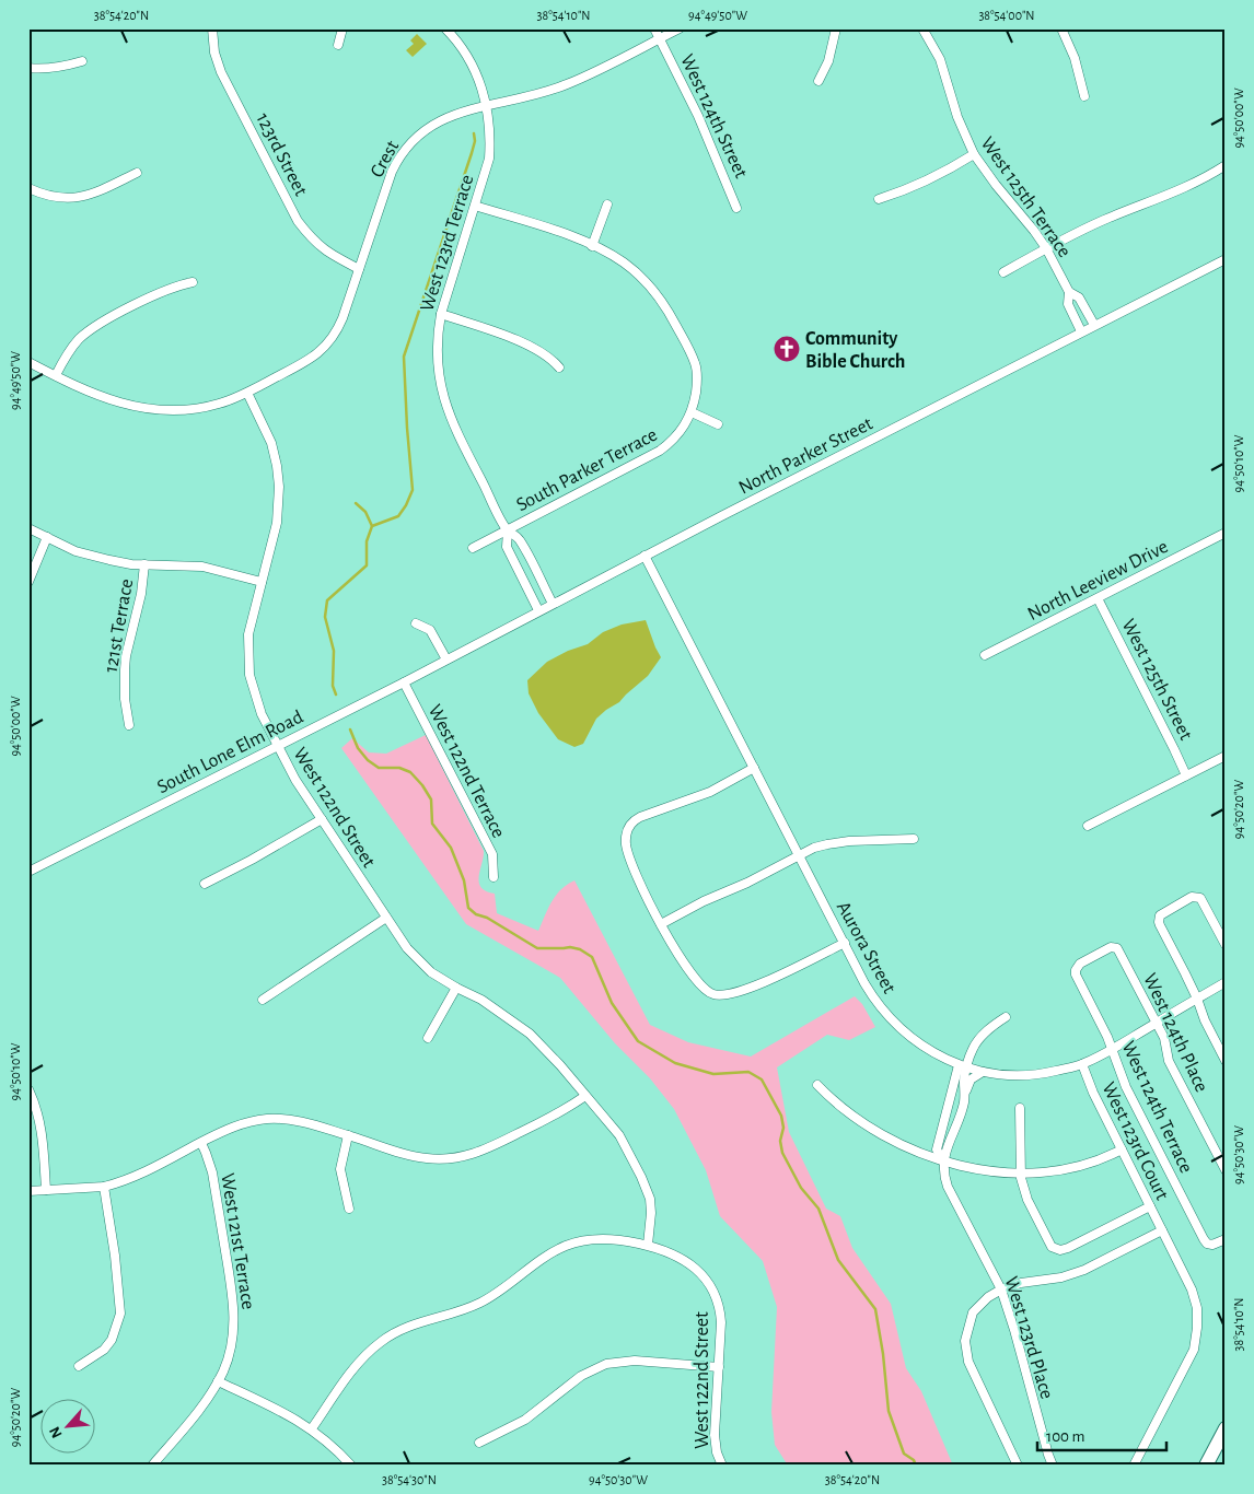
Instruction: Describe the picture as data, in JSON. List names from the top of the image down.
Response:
{
  "streets": {
    "street": [
      "West 124th Street",
      "123rd Street",
      "Crest",
      "West 125th Terrace",
      "West 123rd Terrace",
      "North Parker Street",
      "South Parker Terrace",
      "North Leeview Drive",
      "121st Terrace",
      "West 125th Street",
      "South Lone Elm Road",
      "West 122nd Terrace",
      "West 122nd Street",
      "Aurora Street",
      "West 124th Place",
      "West 124th Terrace",
      "West 123rd Court",
      "West 121st Terrace",
      "West 123rd Place"
    ]
  },
  "crossings": [
    ["West 124th Street", "Crest"],
    ["123rd Street", "Crest"],
    ["Crest", "West 123rd Terrace"],
    ["Crest", "West 122nd Street"],
    ["West 125th Terrace", "North Parker Street"],
    ["West 123rd Terrace", "North Parker Street"],
    ["West 123rd Terrace", "South Parker Terrace"],
    ["North Parker Street", "South Lone Elm Road"],
    ["North Parker Street", "Aurora Street"],
    ["North Leeview Drive", "West 125th Street"],
    ["South Lone Elm Road", "West 122nd Terrace"],
    ["South Lone Elm Road", "West 122nd Street"],
    ["Aurora Street", "West 124th Place"],
    ["Aurora Street", "West 124th Terrace"],
    ["Aurora Street", "West 123rd Court"],
    ["Aurora Street", "West 123rd Place"],
    ["West 124th Place", "West 124th Terrace"]
  ],
  "places": {
    "church": ["Community Bible Church"]
  },
  "scale_bar": "100 m",
  "north": "bottom left",
  "coordinates": [
    "38°54'20\"N",
    "38°54'10\"N",
    "94°49'50\"W",
    "38°54'00\"N",
    "94°50'00\"W",
    "94°50'10\"W",
    "94°50'20\"W",
    "94°50'30\"W",
    "38°54'30\"N"
  ]
}
